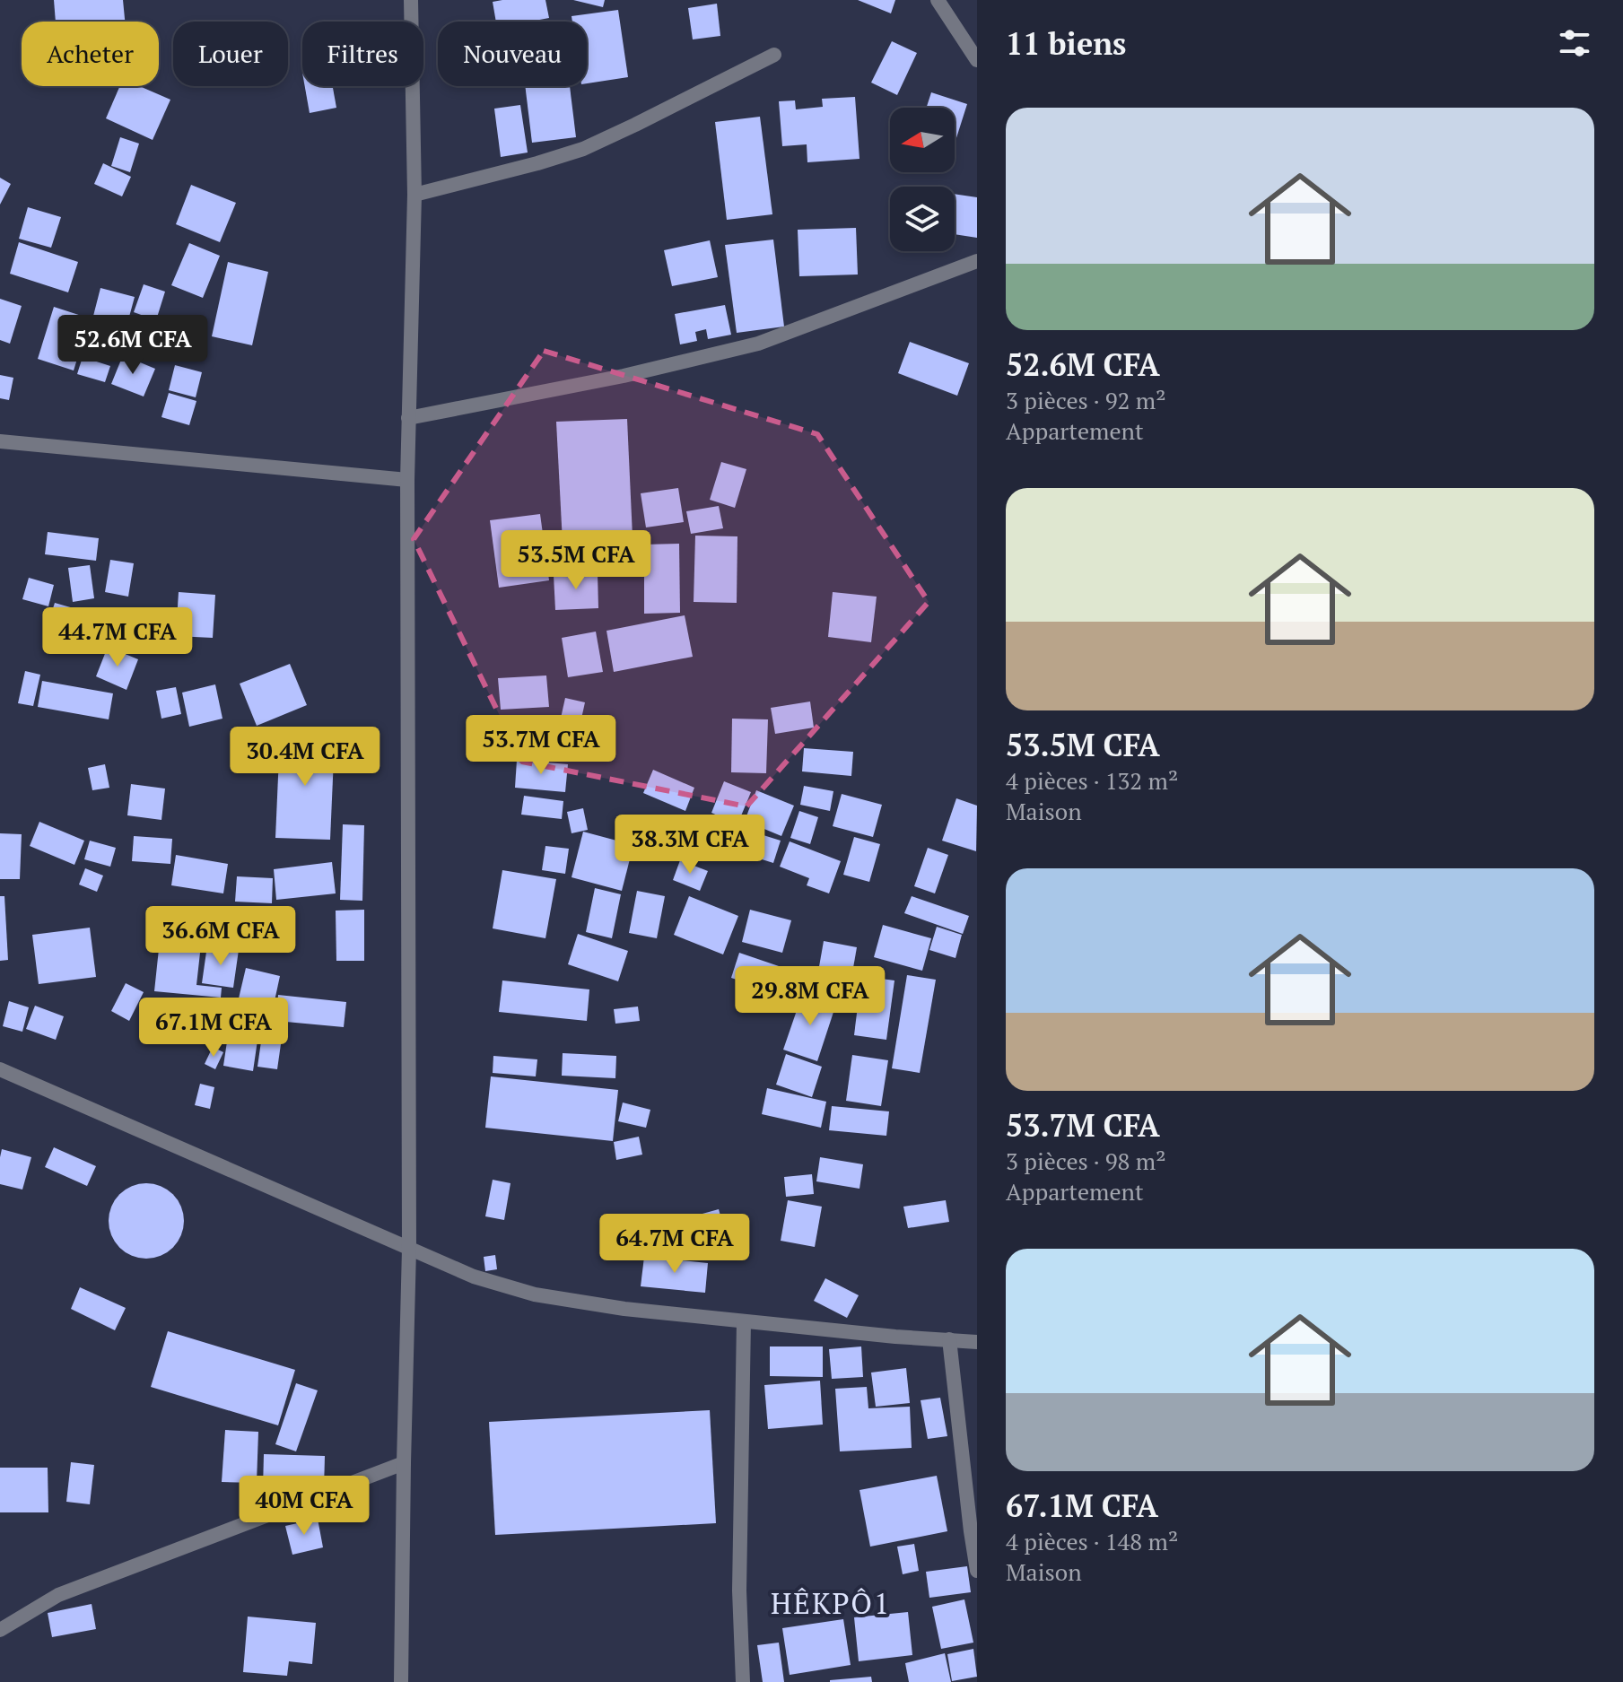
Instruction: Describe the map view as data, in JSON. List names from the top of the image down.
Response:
{
  "districts": ["HÊKPÔ1"],
  "north": "left",
  "page": {
    "heading": "11 biens",
    "chip": [
      "Acheter",
      "Louer",
      "Filtres",
      "Nouveau"
    ],
    "list": [
      {
        "name": "52.6M CFA",
        "note": "3 pièces · 92 m² · Appartement"
      },
      {
        "name": "53.5M CFA",
        "note": "4 pièces · 132 m² · Maison"
      },
      {
        "name": "53.7M CFA",
        "note": "3 pièces · 98 m² · Appartement"
      },
      {
        "name": "67.1M CFA",
        "note": "4 pièces · 148 m² · Maison"
      }
    ],
    "price": [
      "52.6M CFA",
      "53.5M CFA",
      "44.7M CFA",
      "53.7M CFA",
      "30.4M CFA",
      "38.3M CFA",
      "36.6M CFA",
      "29.8M CFA",
      "67.1M CFA",
      "64.7M CFA",
      "40M CFA"
    ]
  }
}
